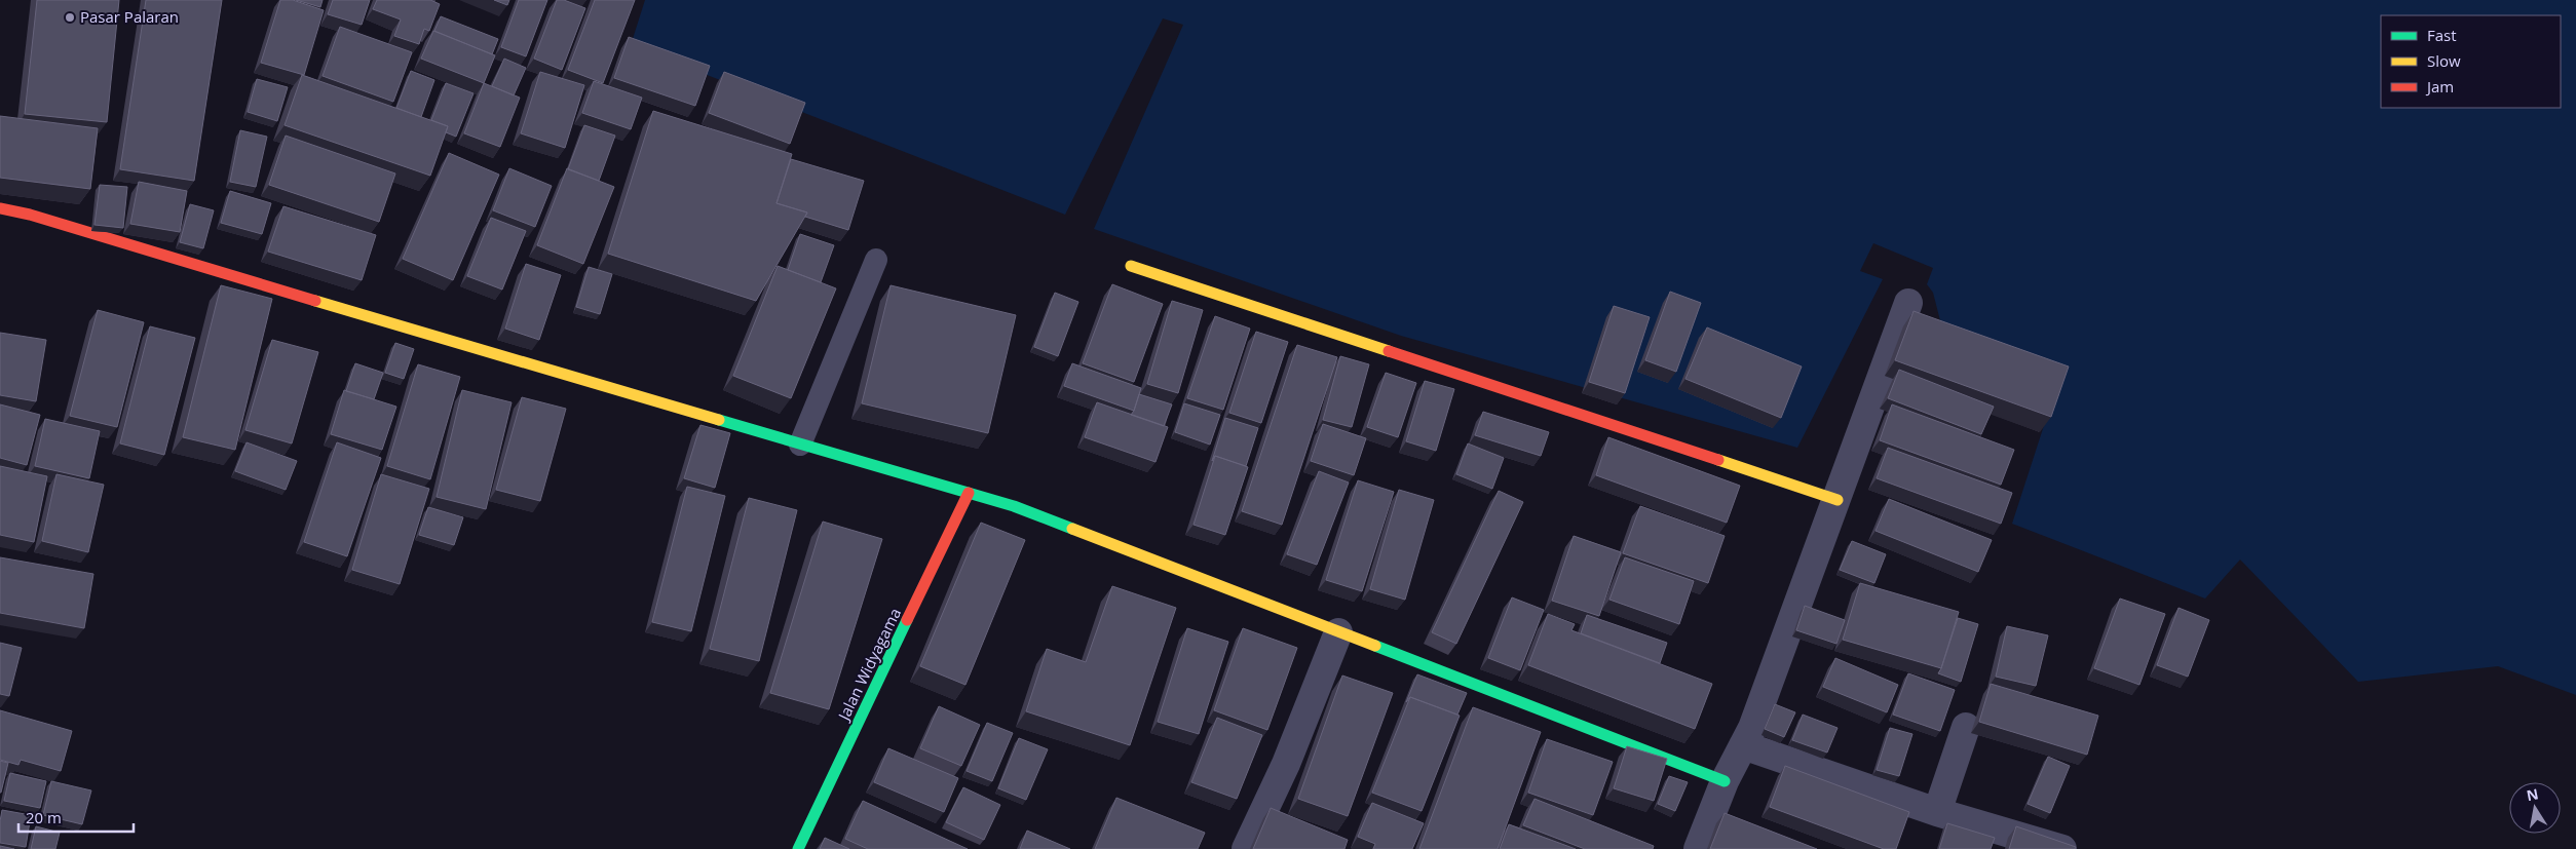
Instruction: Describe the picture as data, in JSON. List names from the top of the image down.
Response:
{
  "streets": {
    "street": ["Jalan Widyagama"]
  },
  "places": ["Pasar Palaran"],
  "legend": ["Fast", "Slow", "Jam"],
  "scale_bar": "20 m",
  "north": "top"
}
